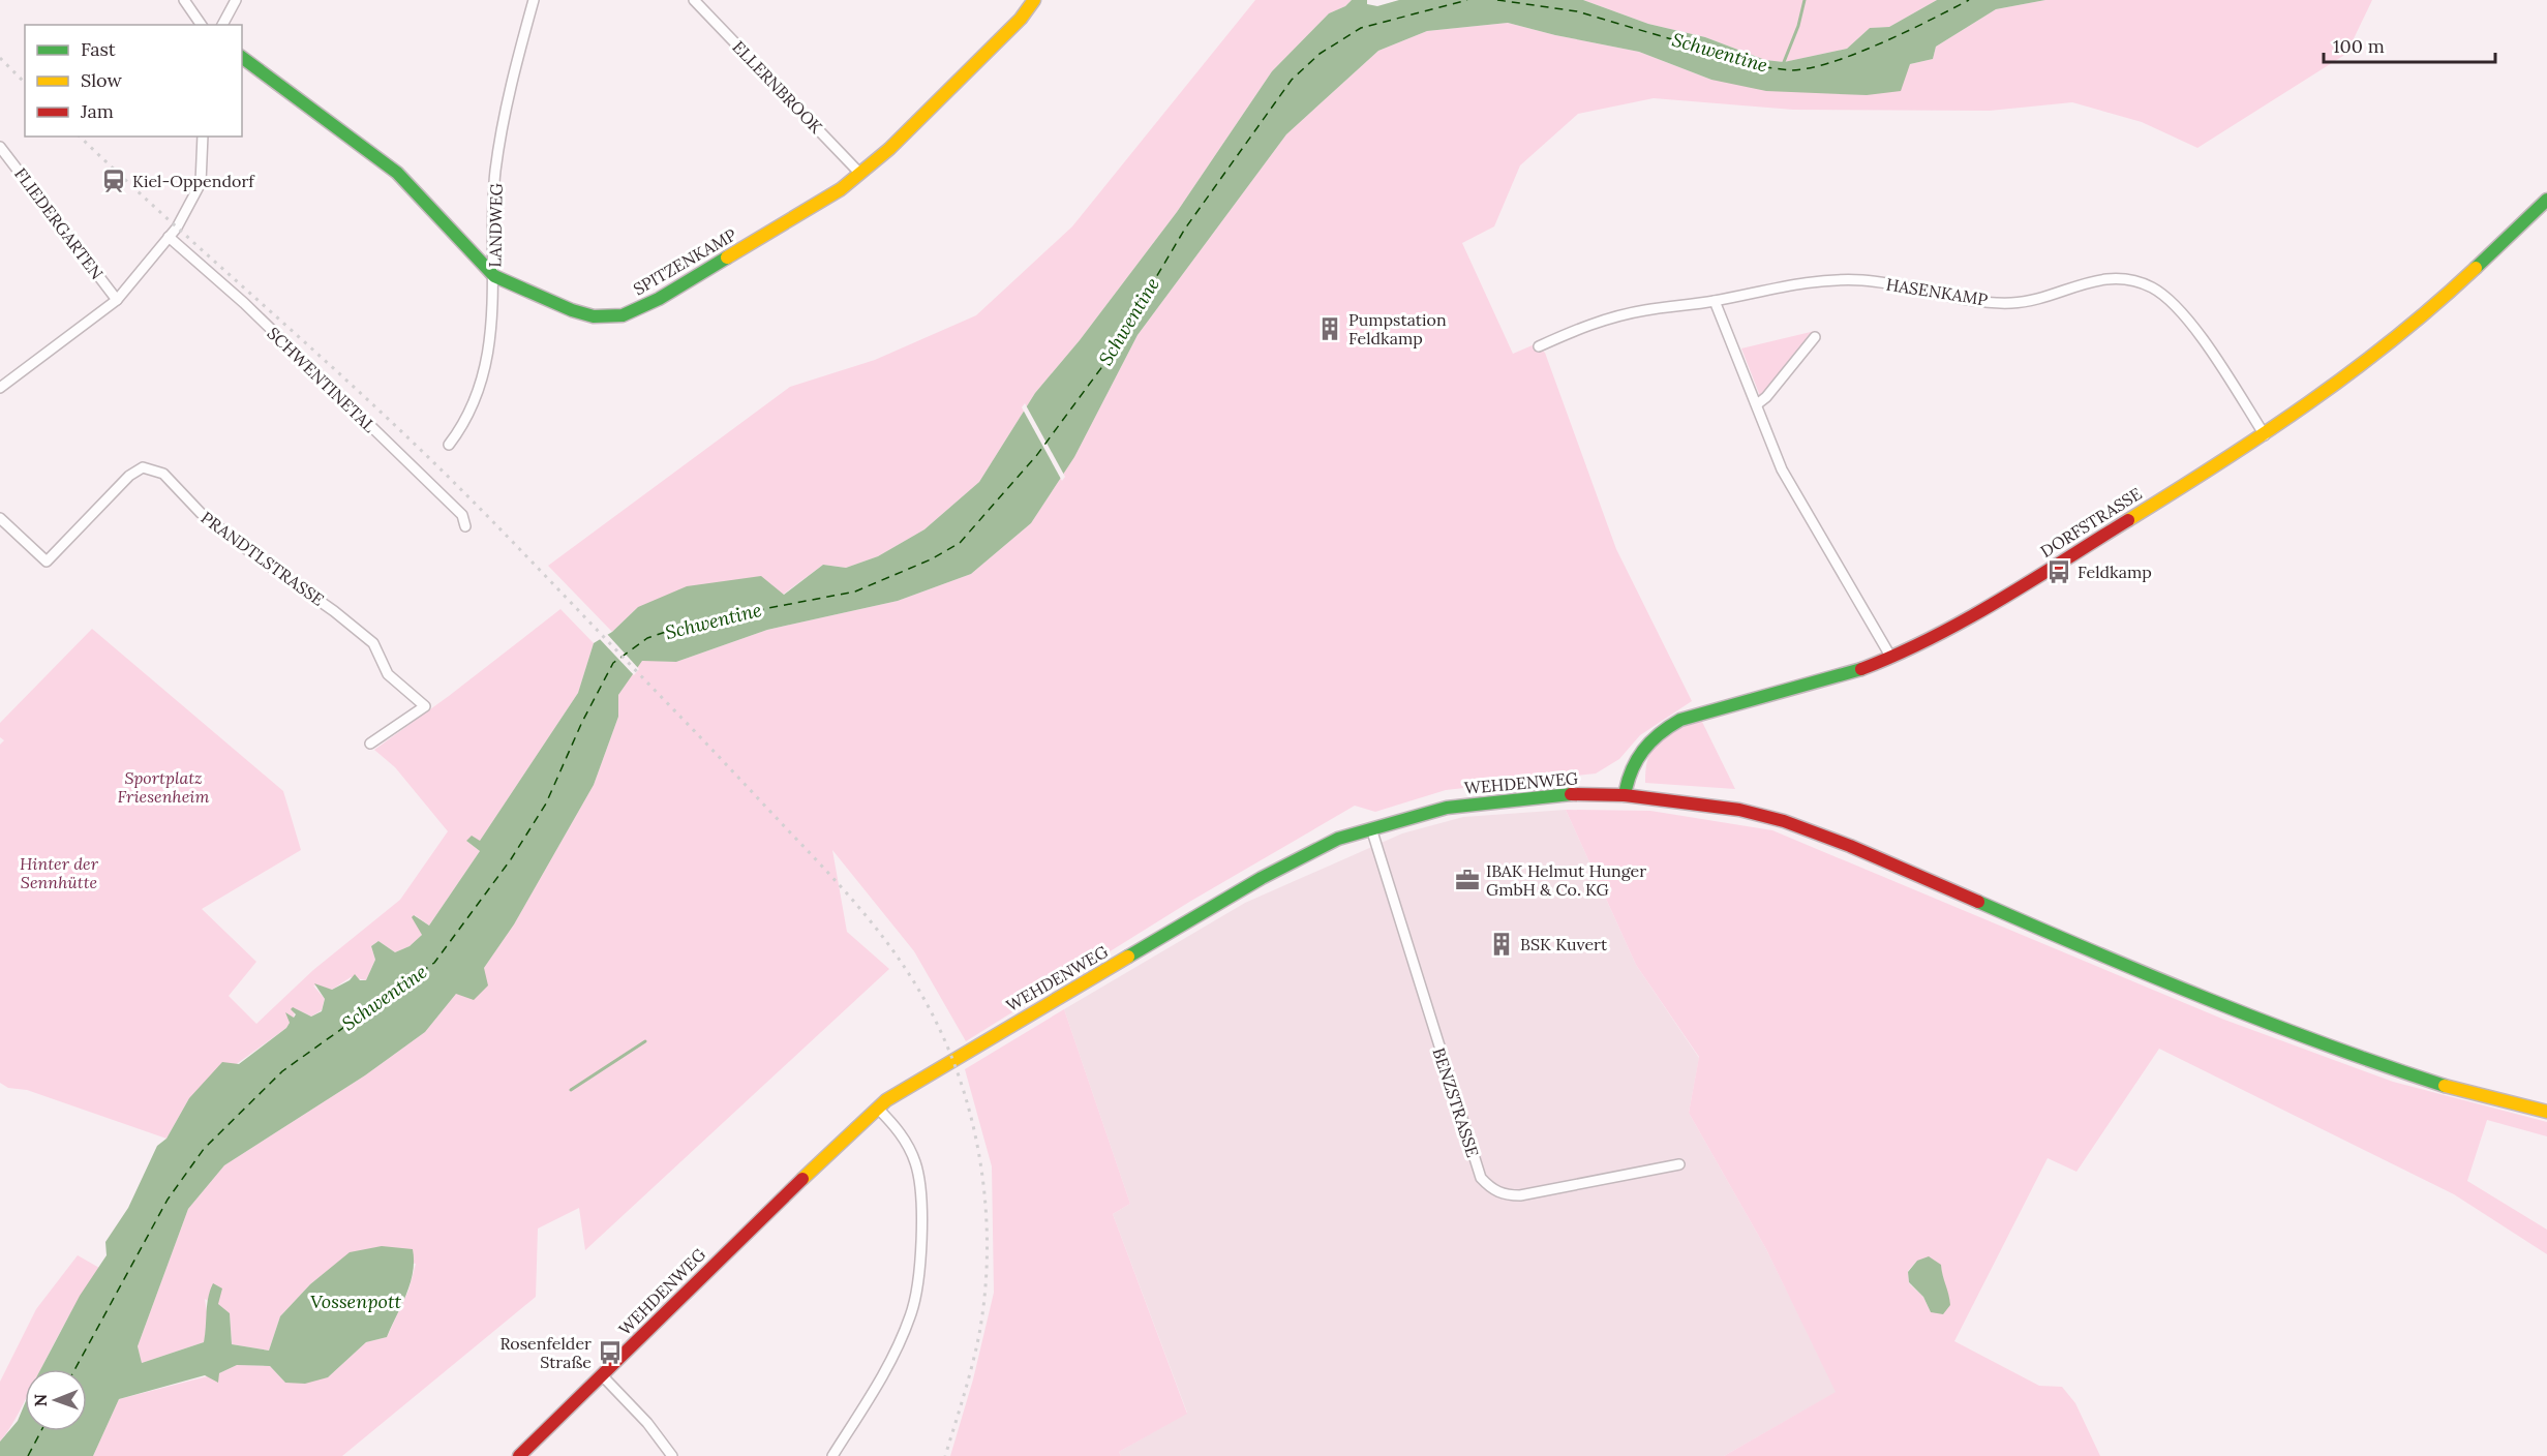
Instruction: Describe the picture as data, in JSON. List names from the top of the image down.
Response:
{
  "streets": {
    "main road": ["SPITZENKAMP", "DORFSTRASSE", "WEHDENWEG"],
    "street": [
      "ELLERNBROOK",
      "FLIEDERGARTEN",
      "LANDWEG",
      "HASENKAMP",
      "SCHWENTINETAL",
      "PRANDTLSTRASSE",
      "BENZSTRASSE"
    ]
  },
  "crossings": [
    ["ELLERNBROOK", "SPITZENKAMP"],
    ["LANDWEG", "SPITZENKAMP"],
    ["HASENKAMP", "DORFSTRASSE"],
    ["DORFSTRASSE", "WEHDENWEG"],
    ["WEHDENWEG", "BENZSTRASSE"]
  ],
  "water": ["Schwentine", "Vossenpott"],
  "parks": ["Sportplatz Friesenheim", "Hinter der Sennhütte"],
  "places": {
    "station": ["Kiel-Oppendorf"],
    "building": ["Pumpstation Feldkamp", "BSK Kuvert"],
    "bus stop": ["Feldkamp", "Rosenfelder Straße"],
    "office": ["IBAK Helmut Hunger GmbH & Co. KG"]
  },
  "legend": ["Fast", "Slow", "Jam"],
  "scale_bar": "100 m",
  "north": "left"
}
